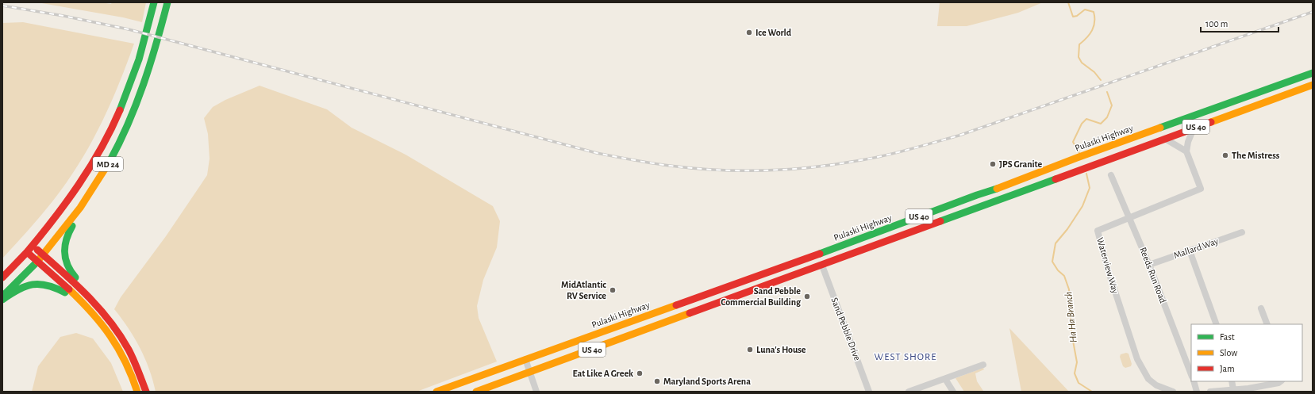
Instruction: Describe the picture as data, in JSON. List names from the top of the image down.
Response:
{
  "streets": {
    "main road": ["US 40", "Pulaski Highway", "MD 24"],
    "street": [
      "Mallard Way",
      "Waterview Way",
      "Reeds Run Road",
      "Sand Pebble Drive"
    ]
  },
  "crossings": [
    ["US 40", "Sand Pebble Drive"],
    ["Mallard Way", "Reeds Run Road"],
    ["Waterview Way", "Reeds Run Road"]
  ],
  "districts": ["WEST SHORE"],
  "water": ["Ha Ha Branch"],
  "places": [
    "Ice World",
    "The Mistress",
    "JPS Granite",
    "MidAtlantic RV Service",
    "Sand Pebble Commercial Building",
    "Luna's House",
    "Eat Like A Greek",
    "Maryland Sports Arena"
  ],
  "legend": ["Fast", "Slow", "Jam"],
  "scale_bar": "100 m"
}
